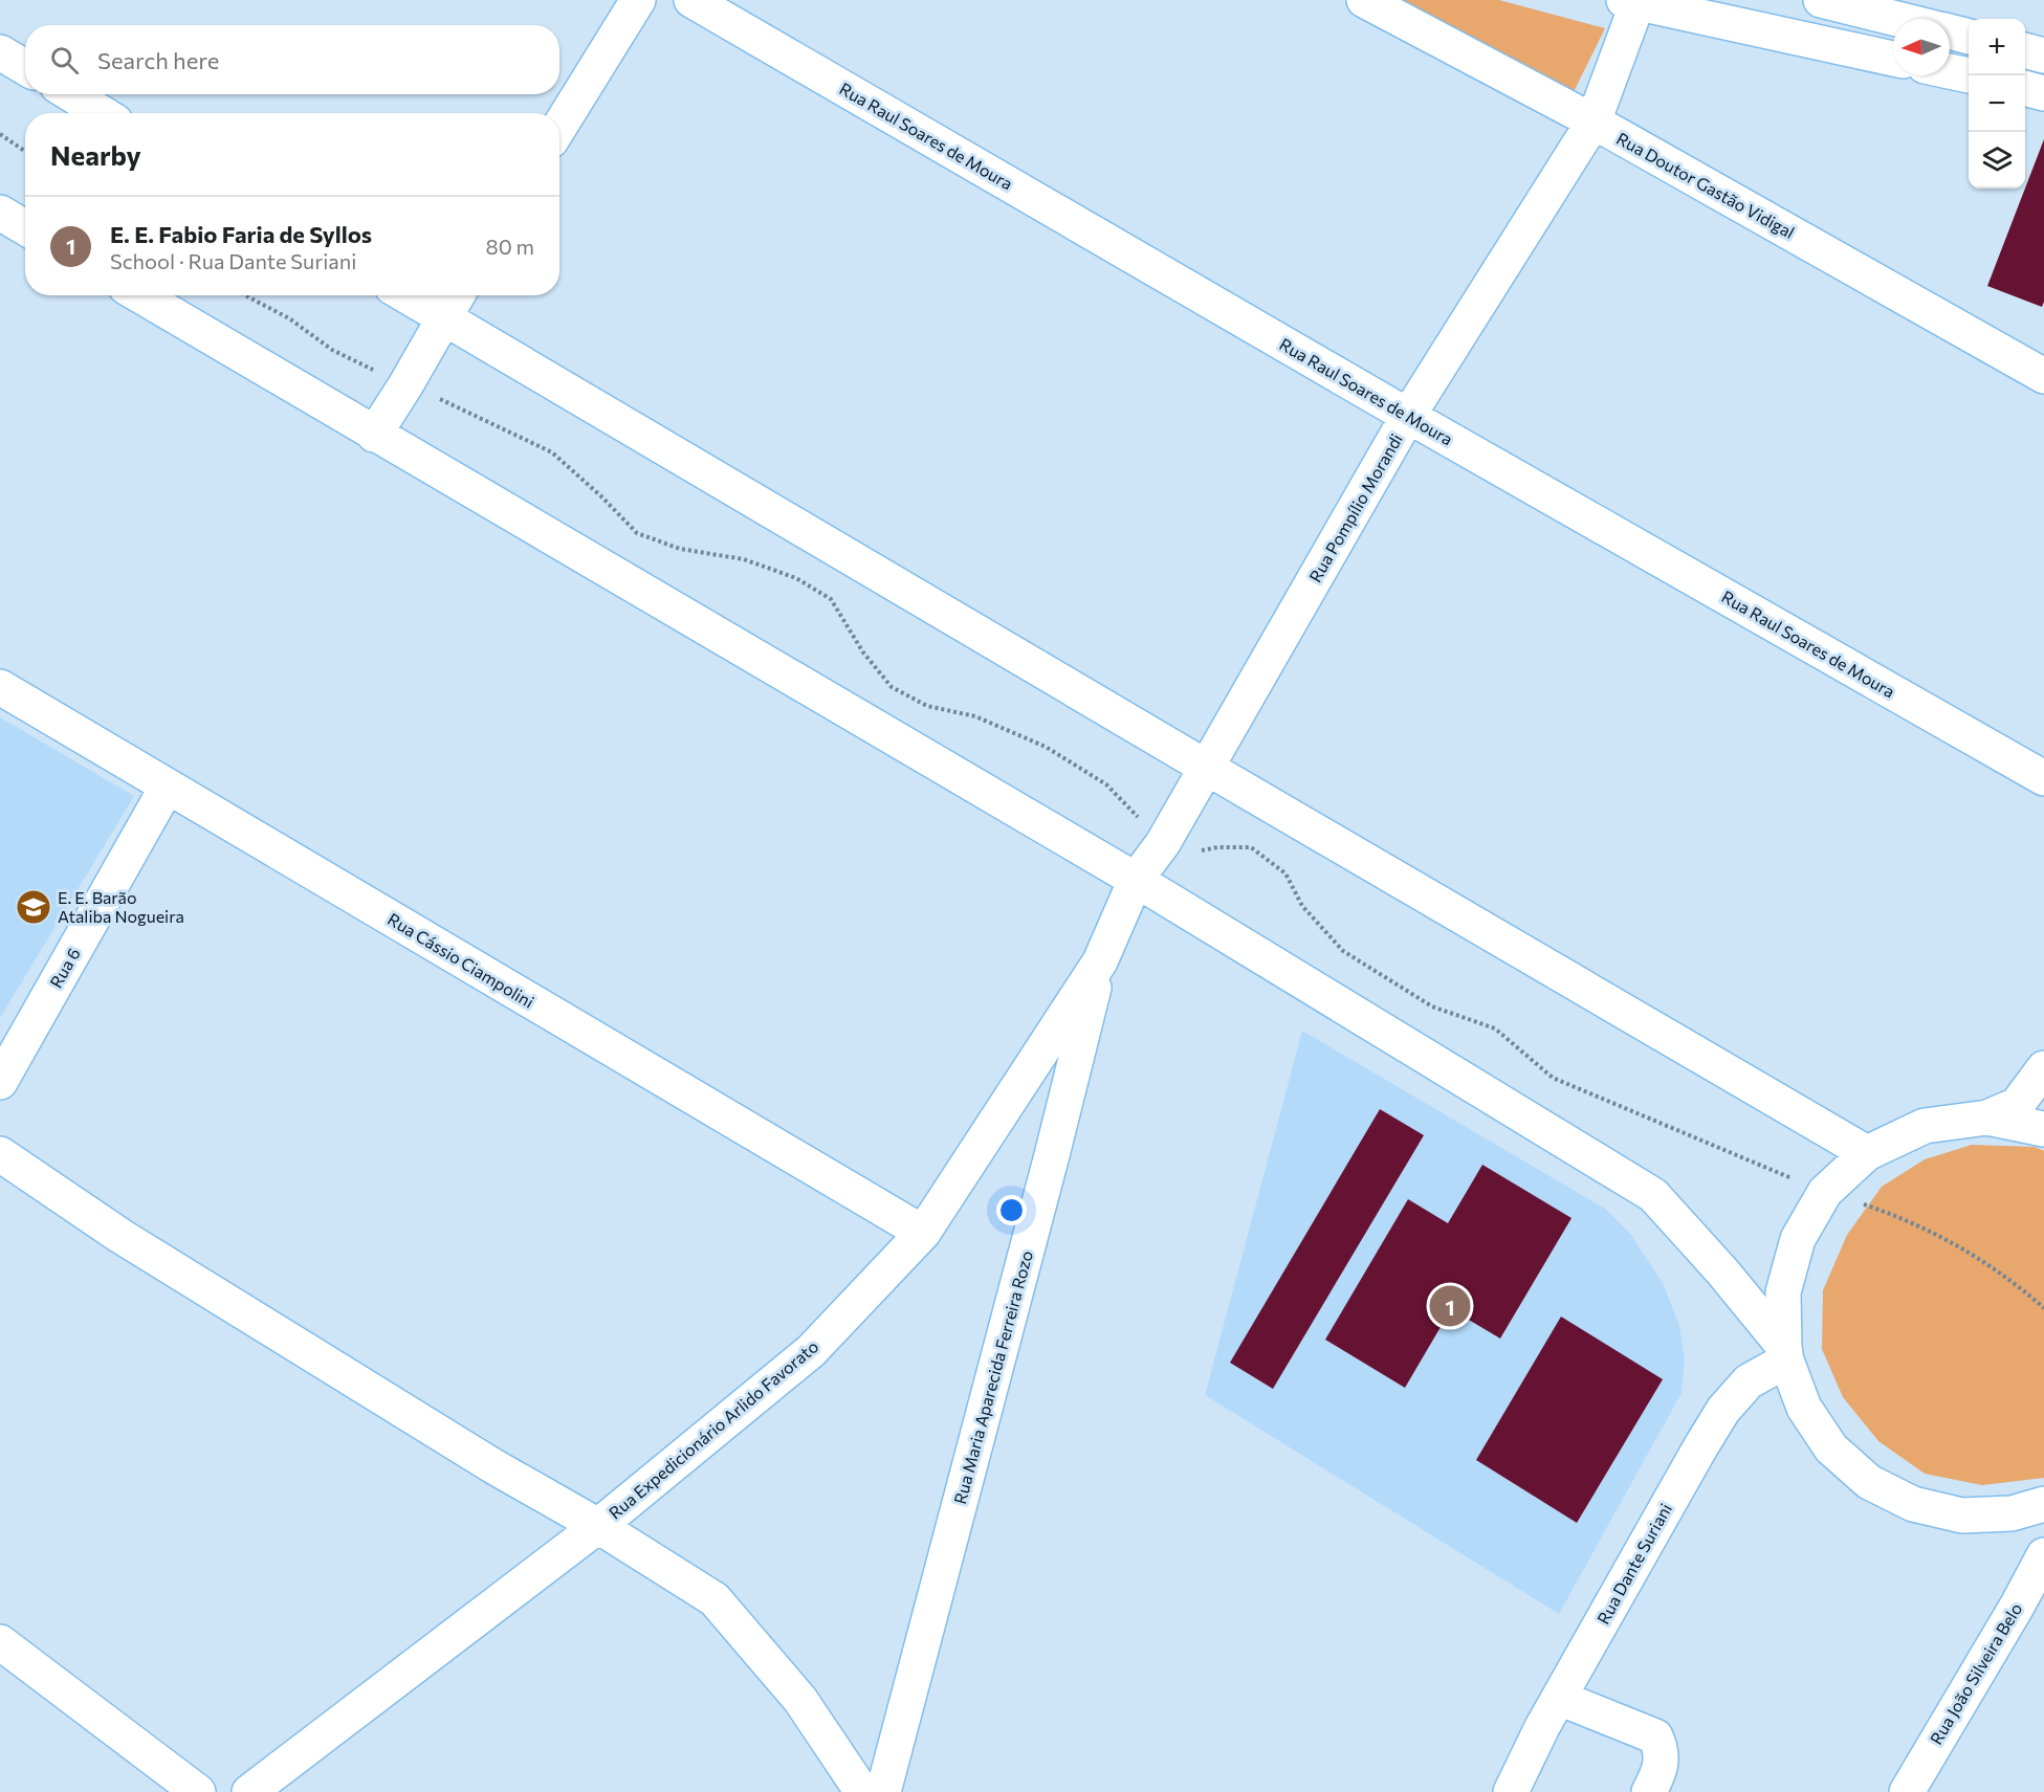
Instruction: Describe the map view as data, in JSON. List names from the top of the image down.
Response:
{
  "streets": {
    "street": [
      "Rua Raul Soares de Moura",
      "Rua Doutor Gastão Vidigal",
      "Rua Pompílio Morandi",
      "Rua Cássio Ciampolini",
      "Rua 6",
      "Rua Maria Aparecida Ferreira Rozo",
      "Rua Expedicionário Arlido Favorato",
      "Rua Dante Suriani",
      "Rua João Silveira Belo"
    ]
  },
  "crossings": [
    ["Rua Raul Soares de Moura", "Rua Pompílio Morandi"],
    ["Rua Doutor Gastão Vidigal", "Rua Pompílio Morandi"],
    ["Rua Pompílio Morandi", "Rua Expedicionário Arlido Favorato"],
    ["Rua Cássio Ciampolini", "Rua 6"],
    ["Rua Cássio Ciampolini", "Rua Expedicionário Arlido Favorato"],
    ["Rua Maria Aparecida Ferreira Rozo", "Rua Expedicionário Arlido Favorato"]
  ],
  "places": {
    "school or university": ["E. E. Barão Ataliba Nogueira"]
  },
  "north": "left",
  "page": {
    "map_buttons": ["+", "−"],
    "search": "Search here",
    "heading": "Nearby",
    "list": [
      {
        "mark": "1",
        "name": "E. E. Fabio Faria de Syllos",
        "note": "School · Rua Dante Suriani",
        "value": "80 m"
      }
    ],
    "pins": "1"
  }
}
